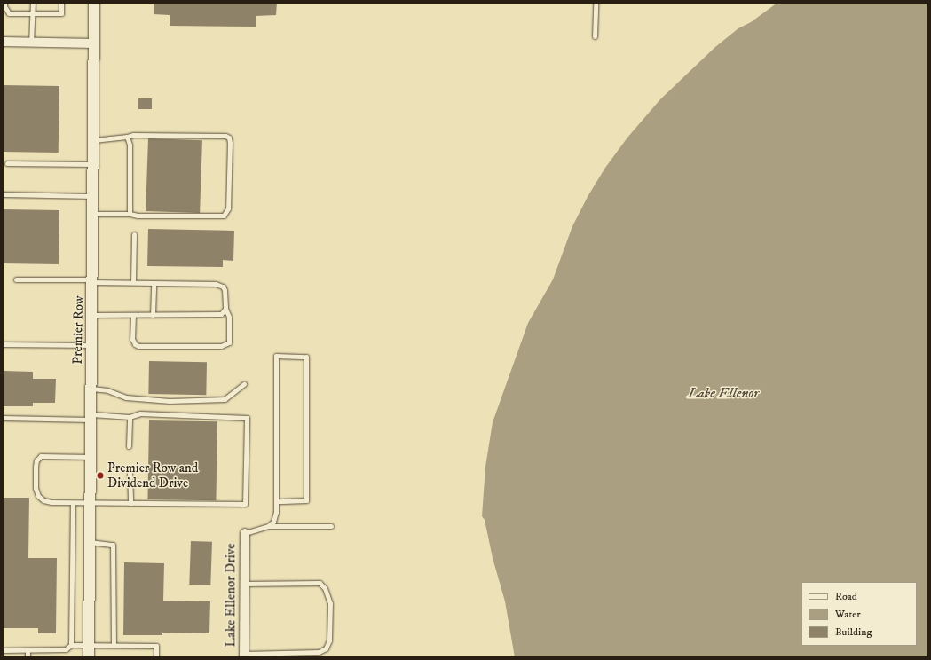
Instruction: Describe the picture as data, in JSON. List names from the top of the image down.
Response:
{
  "streets": {
    "street": ["Premier Row", "Lake Ellenor Drive"]
  },
  "water": ["Lake Ellenor"],
  "places": ["Premier Row and Dividend Drive"],
  "legend": ["Road", "Water", "Building"]
}
